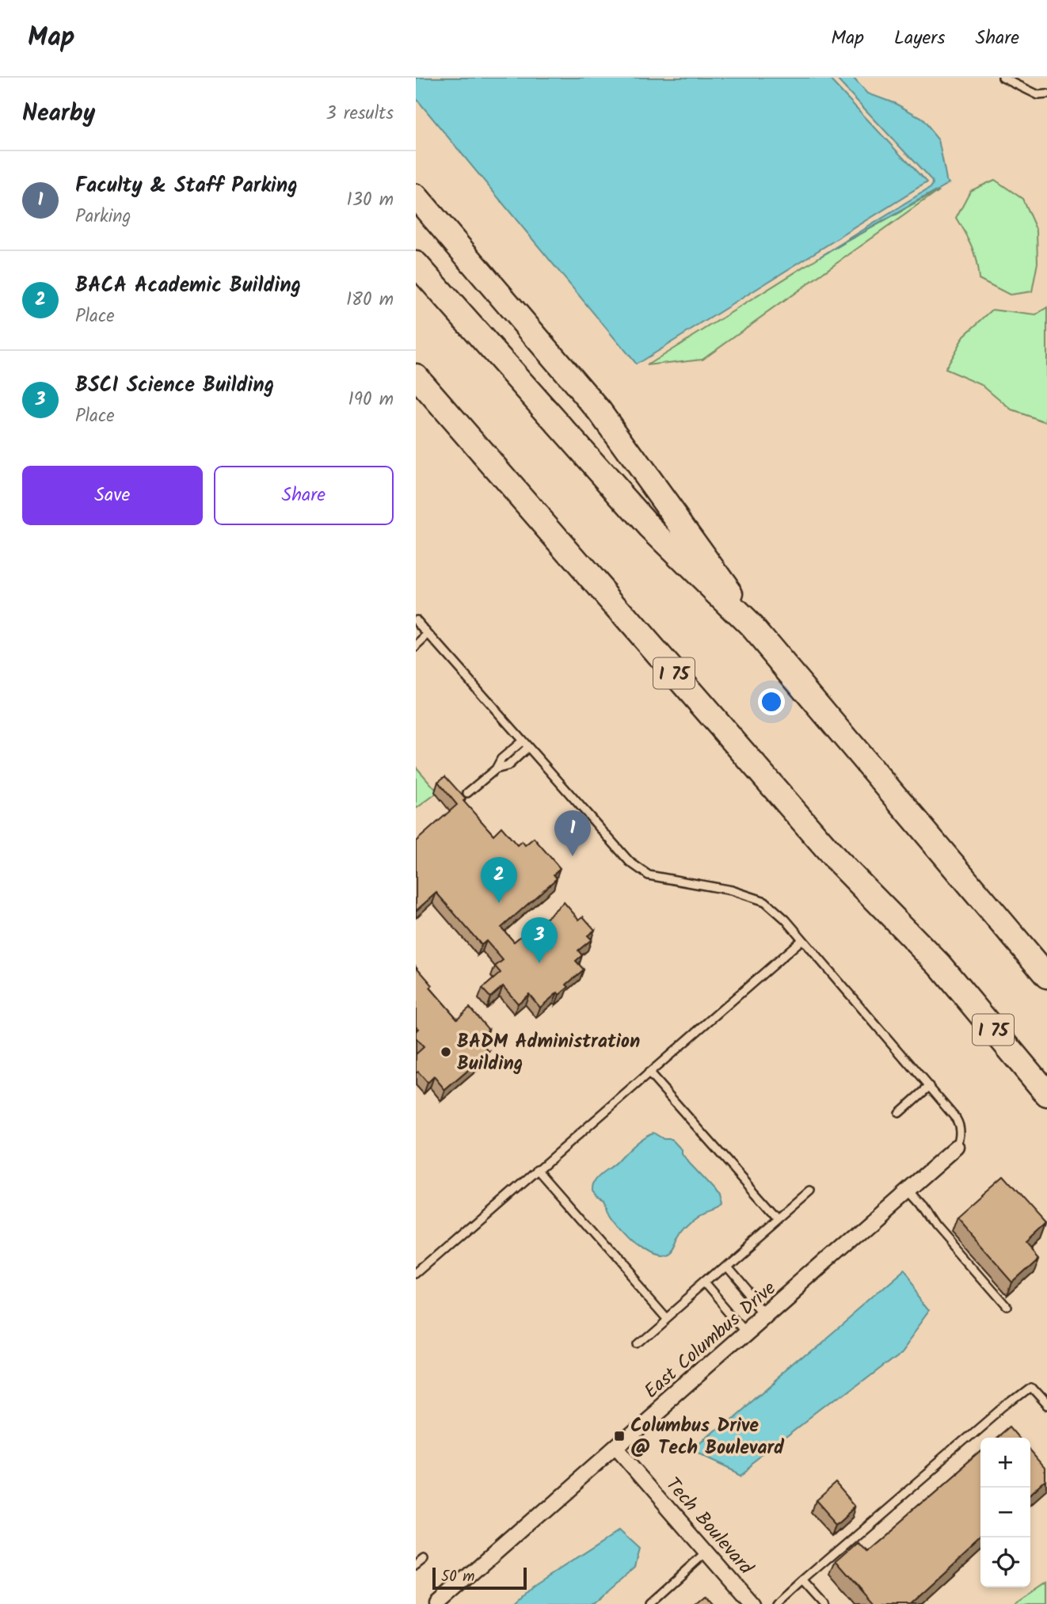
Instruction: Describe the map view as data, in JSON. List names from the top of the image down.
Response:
{
  "streets": {
    "highway": ["I 75"],
    "street": ["East Columbus Drive", "Tech Boulevard"]
  },
  "crossings": [
    ["East Columbus Drive", "Tech Boulevard"]
  ],
  "places": {
    "other": ["BADM Administration Building"],
    "transit": ["Columbus Drive @ Tech Boulevard"]
  },
  "scale_bar": "50 m",
  "page": {
    "header": "Map",
    "nav": ["Map", "Layers", "Share"],
    "heading": ["Nearby", "3 results"],
    "list": [
      {
        "mark": "1",
        "name": "Faculty & Staff Parking",
        "note": "Parking",
        "value": "130 m"
      },
      {
        "mark": "2",
        "name": "BACA Academic Building",
        "note": "Place",
        "value": "180 m"
      },
      {
        "mark": "3",
        "name": "BSCI Science Building",
        "note": "Place",
        "value": "190 m"
      }
    ],
    "buttons": ["Save", "Share"],
    "pins": ["1", "2", "3"],
    "map_buttons": ["+", "−"],
    "scale": "50 m"
  }
}
